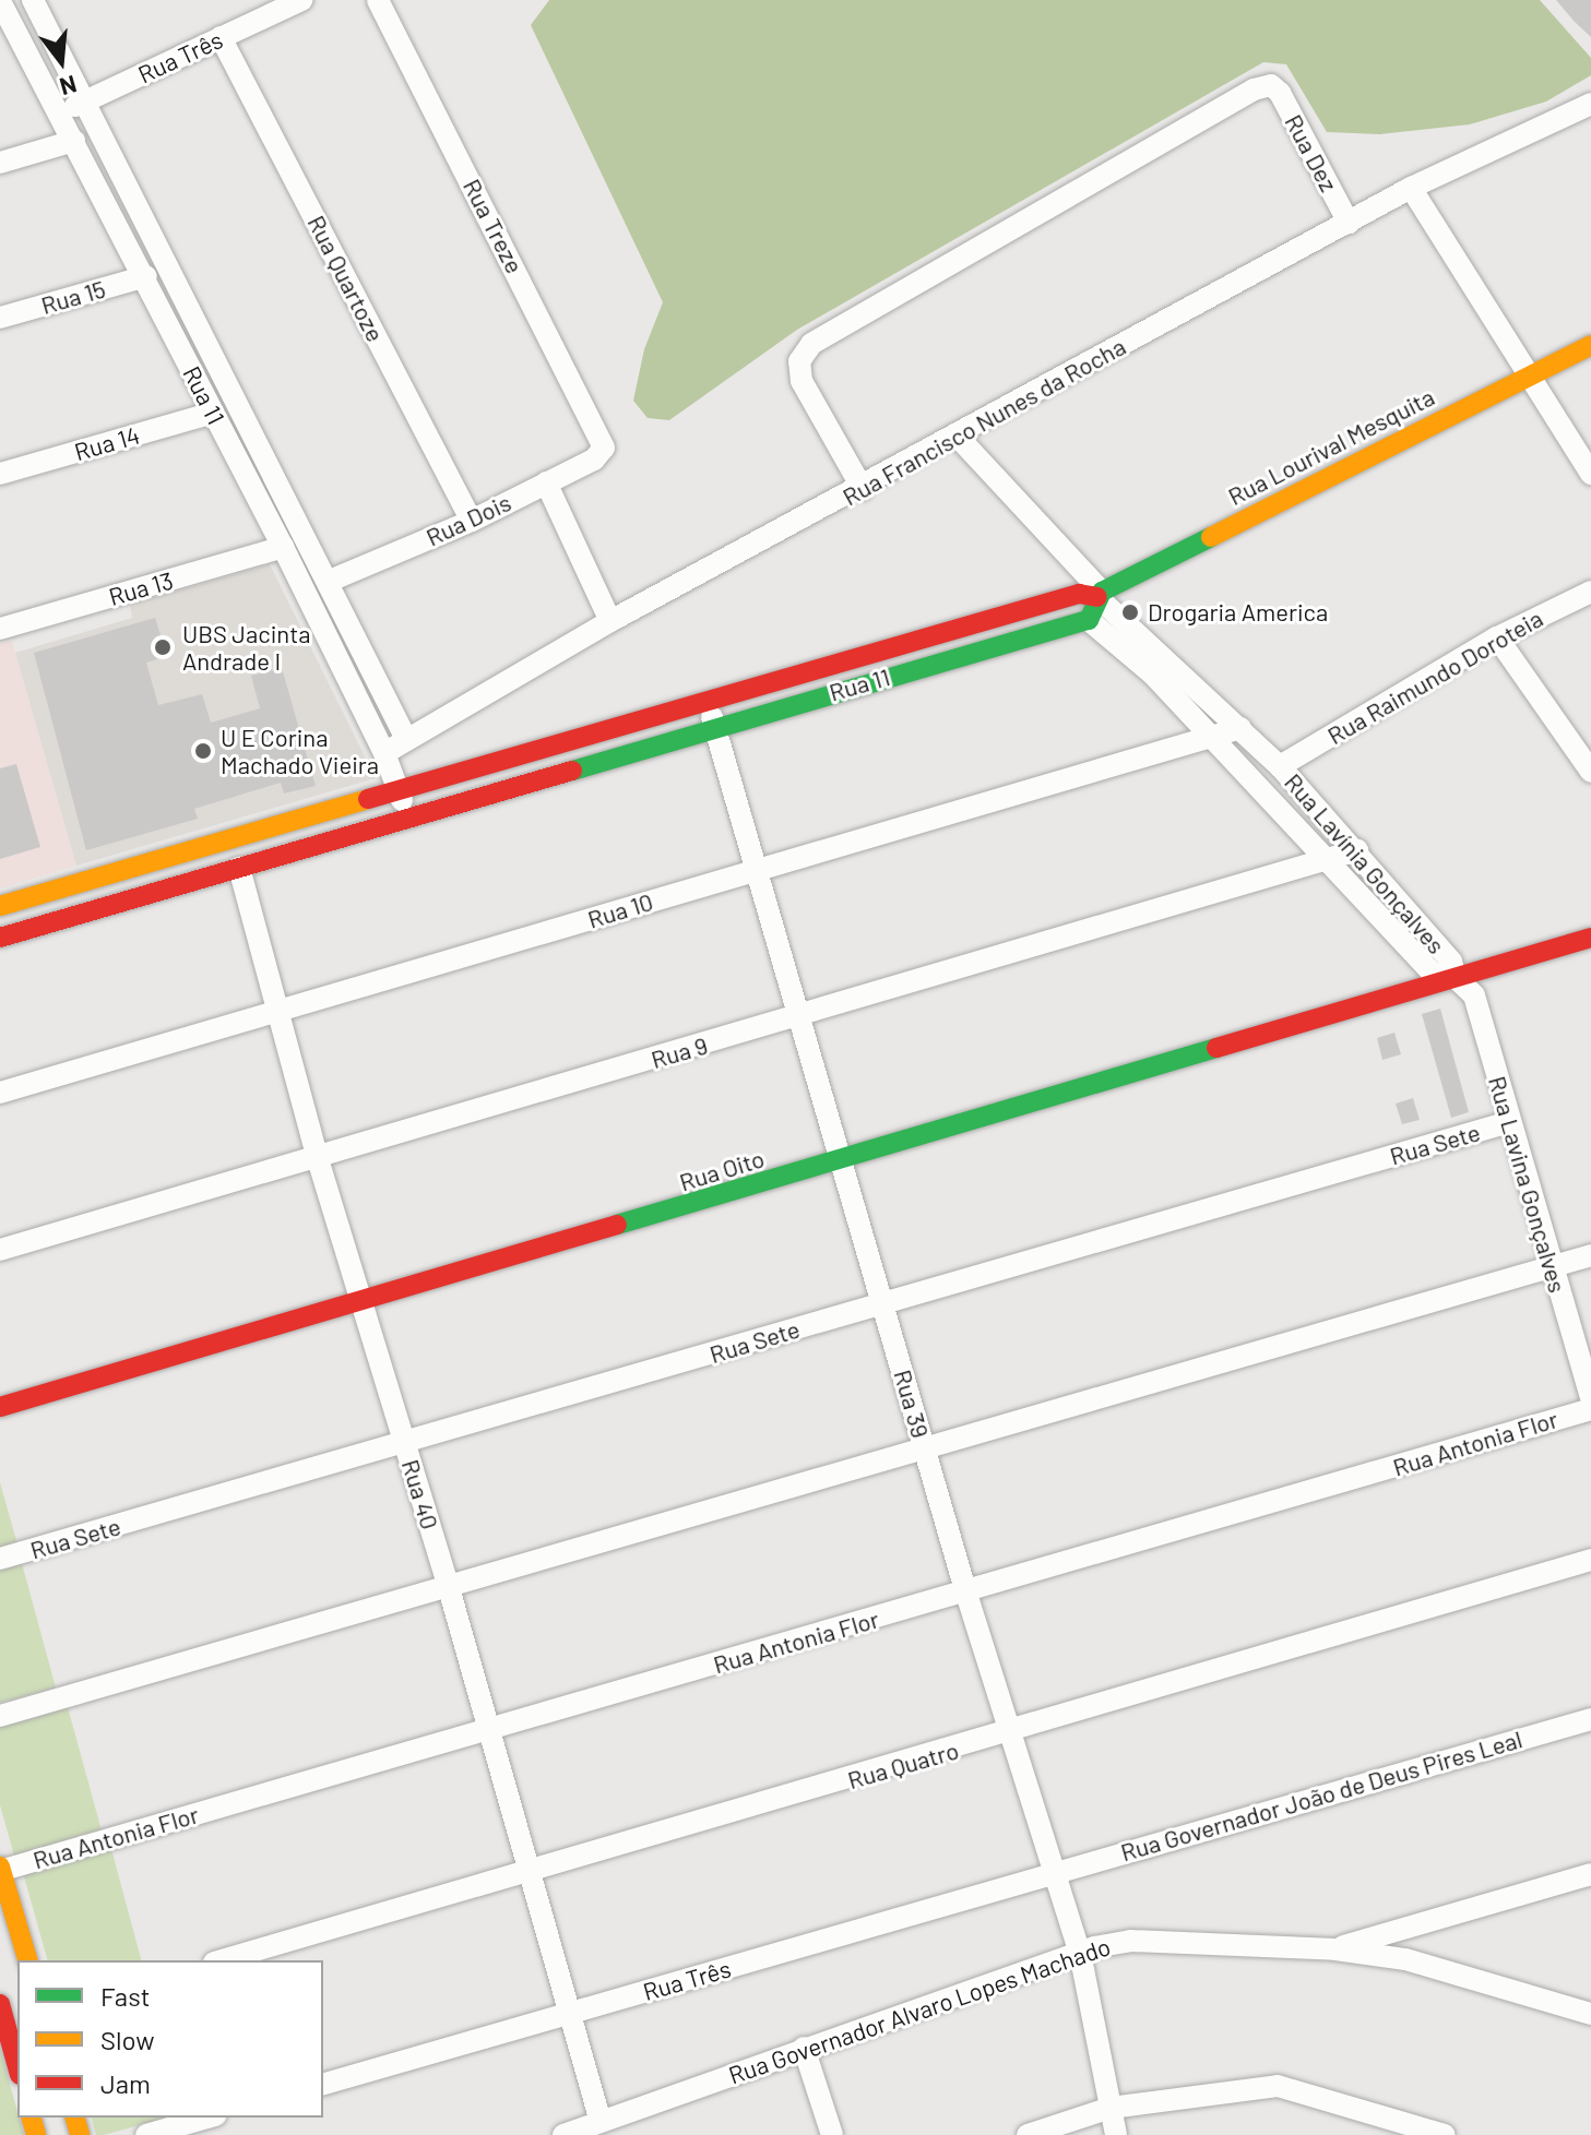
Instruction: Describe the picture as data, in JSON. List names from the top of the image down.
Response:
{
  "streets": {
    "main road": ["Rua 11", "Rua Lourival Mesquita", "Rua Oito"],
    "street": [
      "Rua Três",
      "Rua Dez",
      "Rua Treze",
      "Rua Quartoze",
      "Rua 15",
      "Rua Francisco Nunes da Rocha",
      "Rua 14",
      "Rua Dois",
      "Rua 13",
      "Rua Raimundo Doroteia",
      "Rua Lavínia Gonçalves",
      "Rua 10",
      "Rua 9",
      "Rua Sete",
      "Rua Lavina Gonçalves",
      "Rua 39",
      "Rua Antonia Flor",
      "Rua 40",
      "Rua Quatro",
      "Rua Governador João de Deus Pires Leal",
      "Rua Governador Alvaro Lopes Machado"
    ]
  },
  "crossings": [
    ["Rua Três", "Rua Quartoze"],
    ["Rua Três", "Rua 11"],
    ["Rua Três", "Rua 39"],
    ["Rua Três", "Rua 40"],
    ["Rua Três", "Rua Governador João de Deus Pires Leal"],
    ["Rua Dez", "Rua Francisco Nunes da Rocha"],
    ["Rua Treze", "Rua Dois"],
    ["Rua Quartoze", "Rua Dois"],
    ["Rua 15", "Rua 11"],
    ["Rua 11", "Rua Francisco Nunes da Rocha"],
    ["Rua 11", "Rua 14"],
    ["Rua 11", "Rua Lourival Mesquita"],
    ["Rua 11", "Rua 13"],
    ["Rua 11", "Rua Lavínia Gonçalves"],
    ["Rua 11", "Rua 39"],
    ["Rua 11", "Rua 40"],
    ["Rua Francisco Nunes da Rocha", "Rua Lavínia Gonçalves"],
    ["Rua Lourival Mesquita", "Rua Lavínia Gonçalves"],
    ["Rua Raimundo Doroteia", "Rua Lavínia Gonçalves"],
    ["Rua Lavínia Gonçalves", "Rua 10"],
    ["Rua Lavínia Gonçalves", "Rua 9"],
    ["Rua Lavínia Gonçalves", "Rua Oito"],
    ["Rua Lavínia Gonçalves", "Rua Lavina Gonçalves"],
    ["Rua 10", "Rua 39"],
    ["Rua 10", "Rua 40"],
    ["Rua 9", "Rua 39"],
    ["Rua 9", "Rua 40"],
    ["Rua Sete", "Rua Lavina Gonçalves"],
    ["Rua Sete", "Rua 39"],
    ["Rua Sete", "Rua 40"],
    ["Rua Oito", "Rua Lavina Gonçalves"],
    ["Rua Oito", "Rua 39"],
    ["Rua Oito", "Rua 40"],
    ["Rua 39", "Rua Antonia Flor"],
    ["Rua 39", "Rua Quatro"],
    ["Rua 39", "Rua Governador João de Deus Pires Leal"],
    ["Rua 39", "Rua Governador Alvaro Lopes Machado"],
    ["Rua Antonia Flor", "Rua 40"],
    ["Rua 40", "Rua Quatro"],
    ["Rua 40", "Rua Governador Alvaro Lopes Machado"]
  ],
  "places": ["Drogaria America", "UBS Jacinta Andrade I", "U E Corina Machado Vieira"],
  "legend": ["Fast", "Slow", "Jam"],
  "north": "bottom"
}
